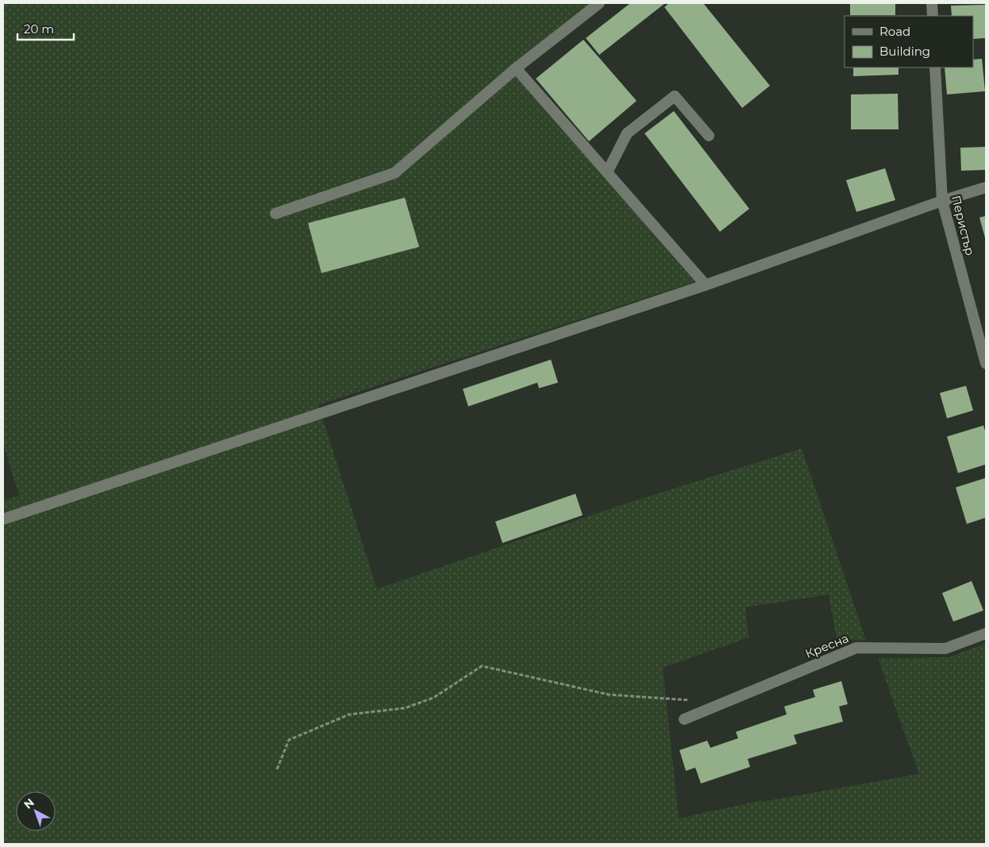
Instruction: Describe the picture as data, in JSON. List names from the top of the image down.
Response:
{
  "streets": {
    "street": ["Перистър", "Кресна"]
  },
  "legend": ["Road", "Building"],
  "scale_bar": "20 m",
  "north": "top left"
}
